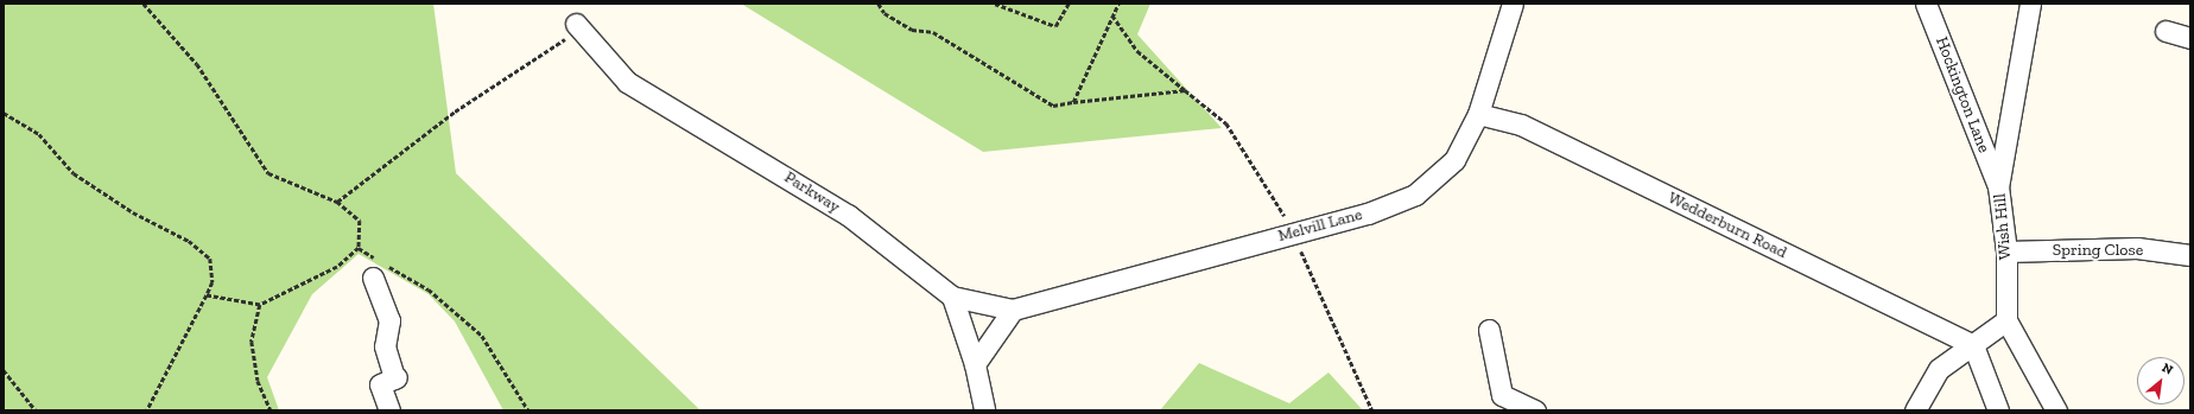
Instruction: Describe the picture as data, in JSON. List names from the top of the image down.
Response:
{
  "streets": {
    "street": [
      "Hockington Lane",
      "Parkway",
      "Melvill Lane",
      "Wedderburn Road",
      "Wish Hill",
      "Spring Close"
    ]
  },
  "crossings": [
    ["Hockington Lane", "Wish Hill"],
    ["Melvill Lane", "Wedderburn Road"],
    ["Wish Hill", "Spring Close"]
  ],
  "north": "top right"
}
